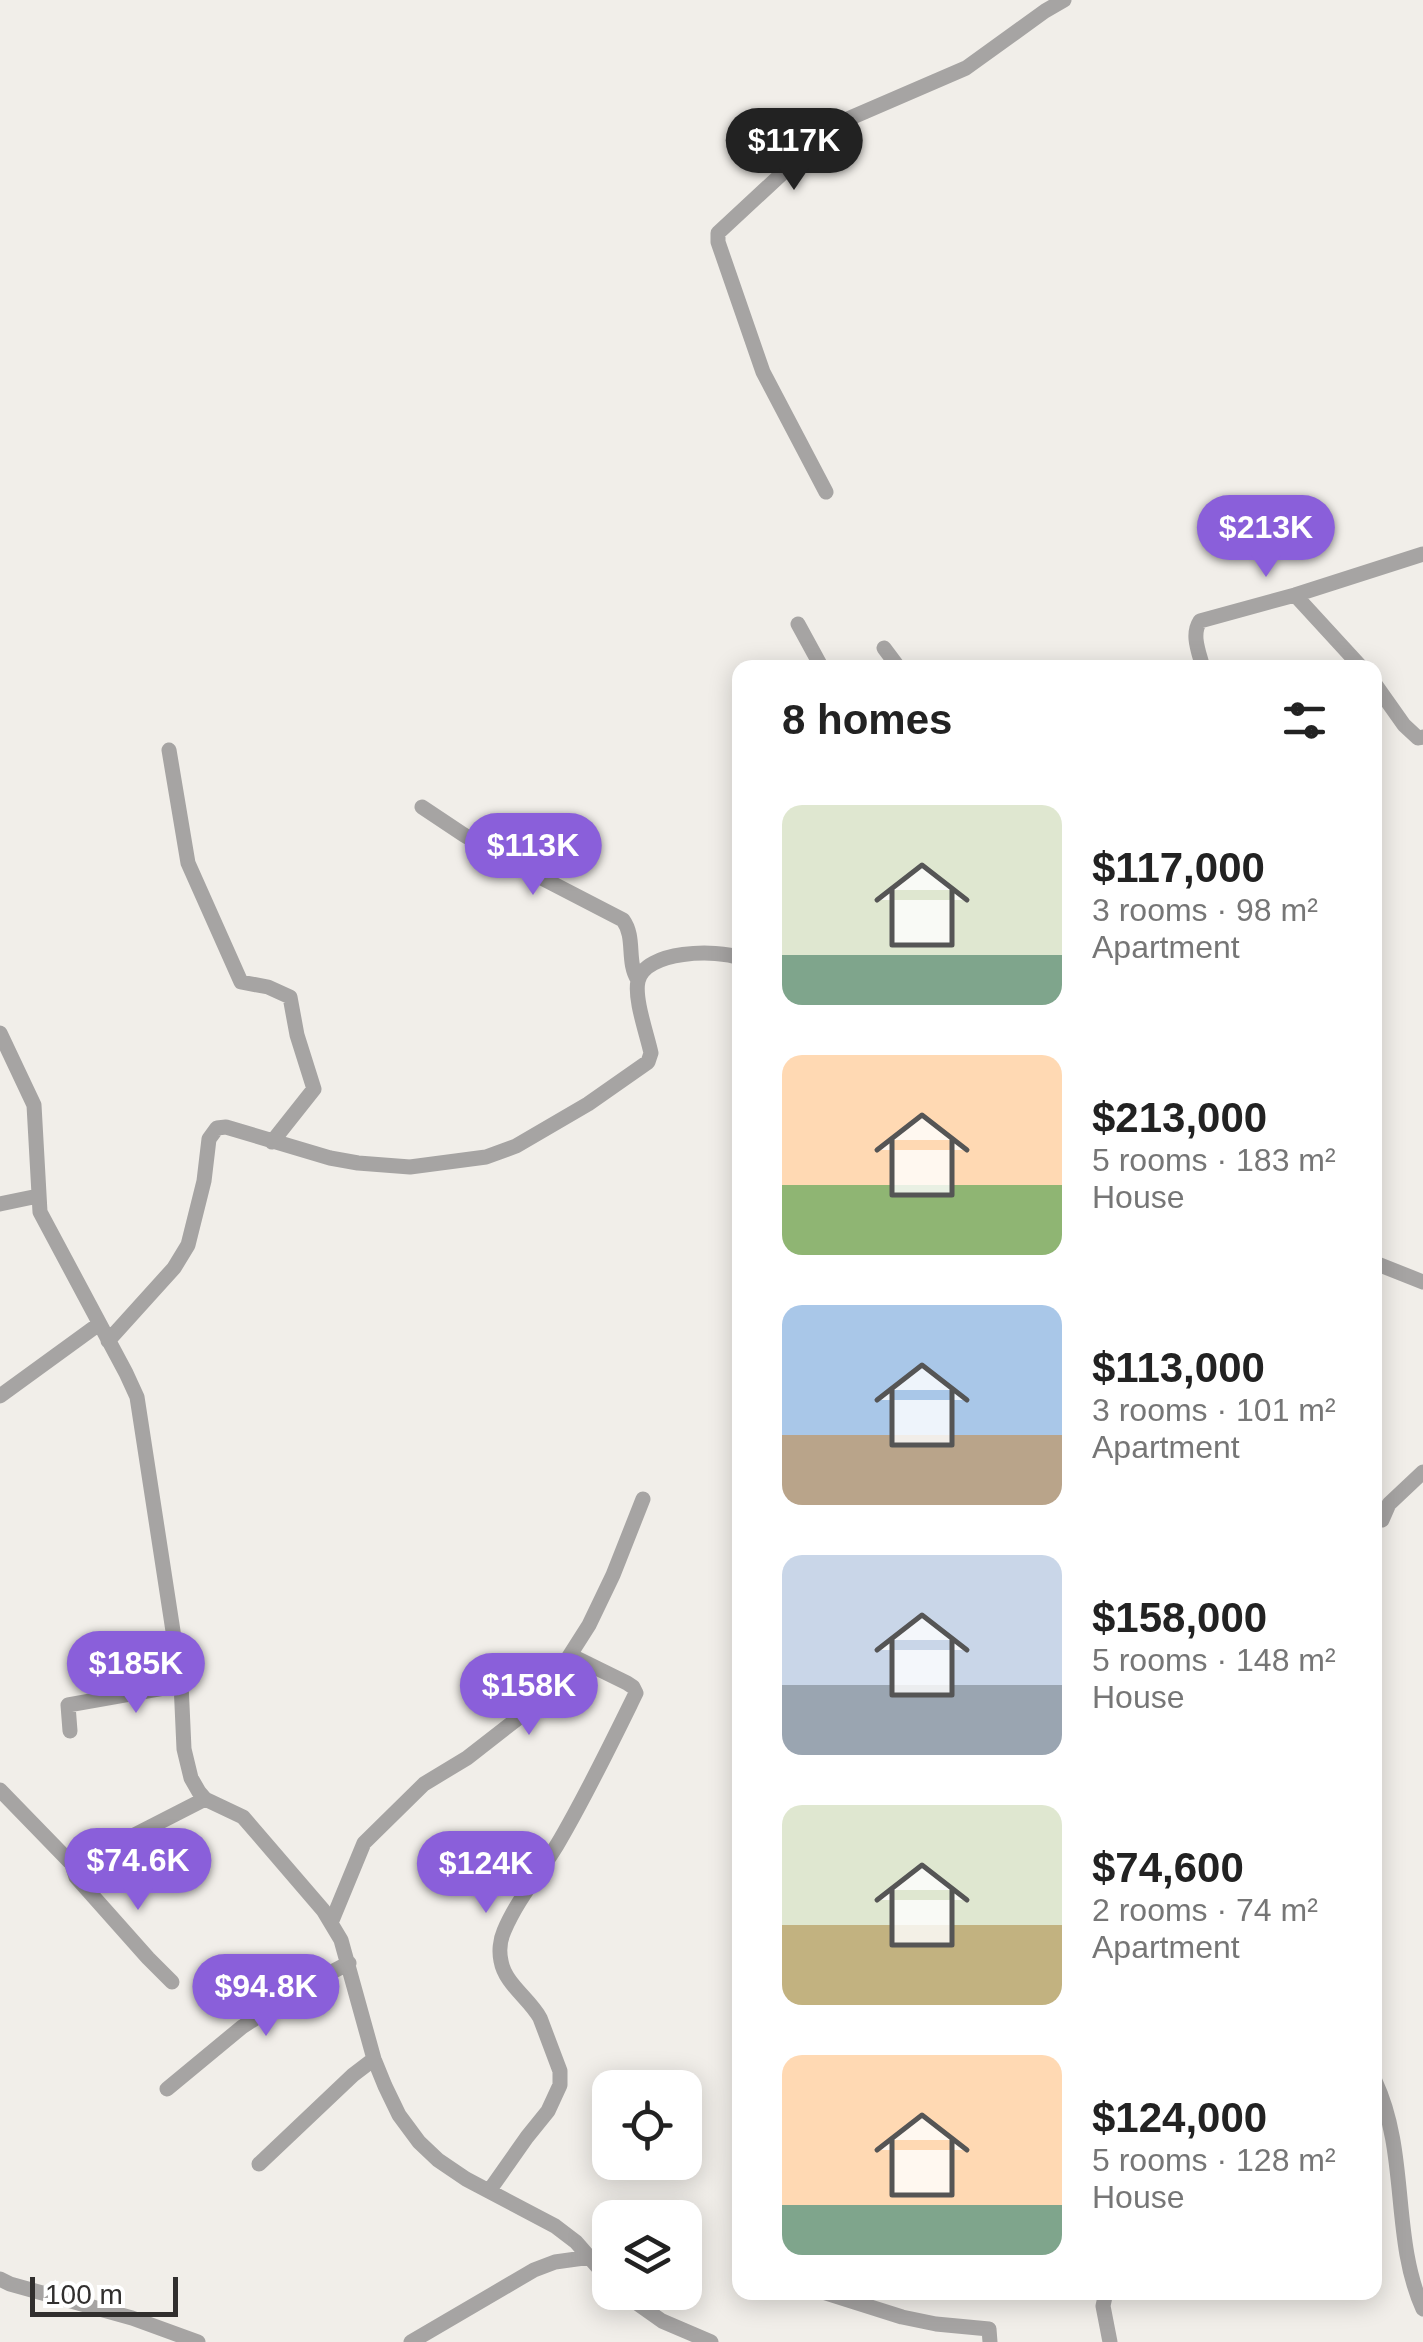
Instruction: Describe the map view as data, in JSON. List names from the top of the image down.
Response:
{
  "scale_bar": "100 m",
  "page": {
    "price": [
      "$117K",
      "$213K",
      "$113K",
      "$185K",
      "$158K",
      "$74.6K",
      "$124K",
      "$94.8K"
    ],
    "heading": "8 homes",
    "list": [
      {
        "name": "$117,000",
        "note": "3 rooms · 98 m² · Apartment"
      },
      {
        "name": "$213,000",
        "note": "5 rooms · 183 m² · House"
      },
      {
        "name": "$113,000",
        "note": "3 rooms · 101 m² · Apartment"
      },
      {
        "name": "$158,000",
        "note": "5 rooms · 148 m² · House"
      },
      {
        "name": "$74,600",
        "note": "2 rooms · 74 m² · Apartment"
      },
      {
        "name": "$124,000",
        "note": "5 rooms · 128 m² · House"
      }
    ],
    "scale": "100 m"
  }
}
